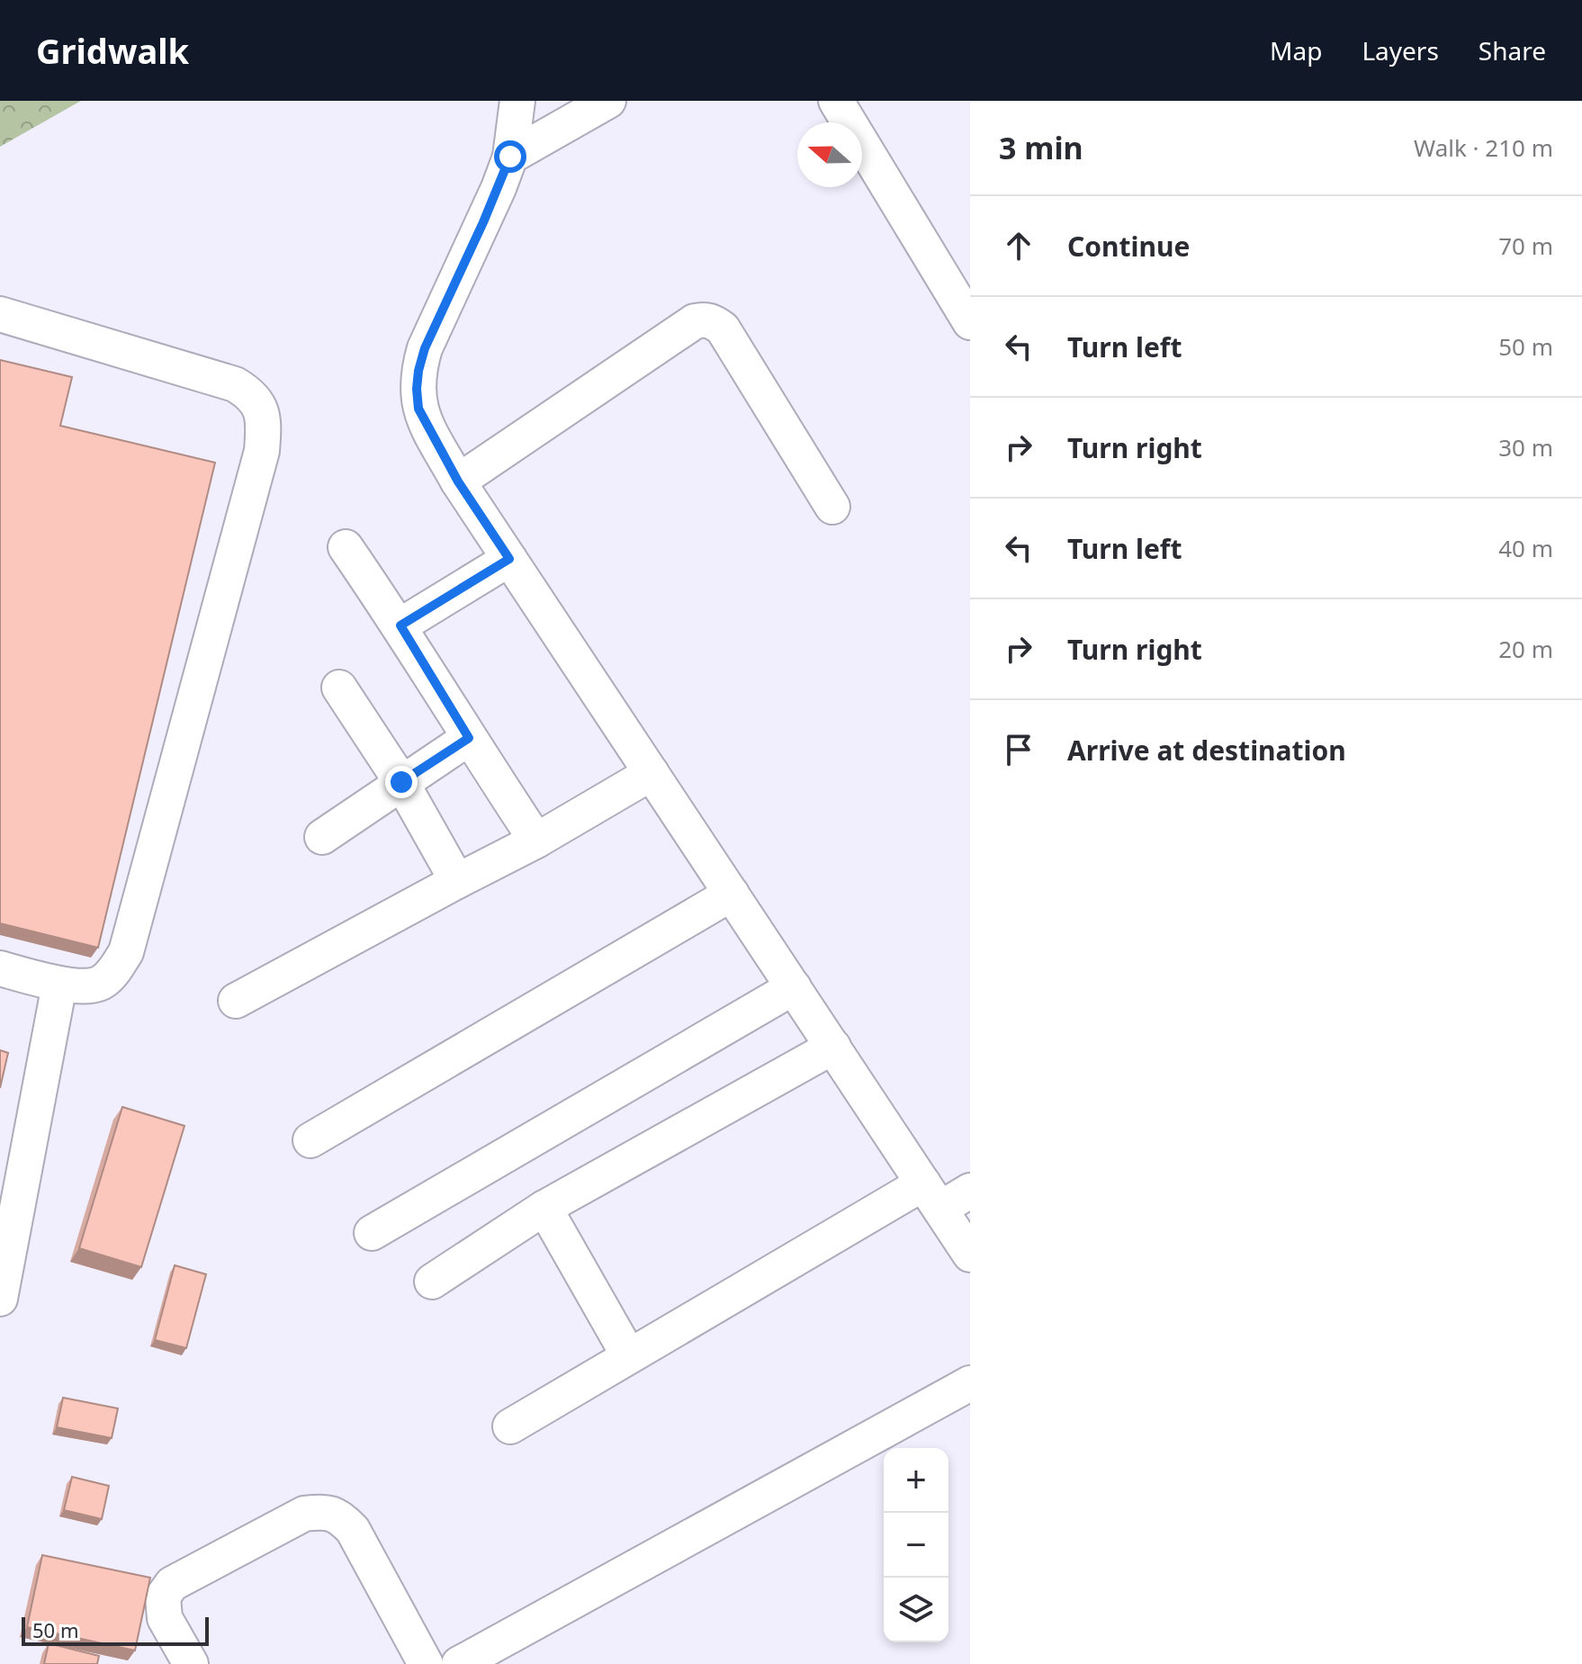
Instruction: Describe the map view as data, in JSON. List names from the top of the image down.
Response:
{
  "scale_bar": "50 m",
  "north": "left",
  "page": {
    "header": "Gridwalk",
    "nav": ["Map", "Layers", "Share"],
    "heading": ["3 min", "Walk · 210 m"],
    "list": [
      ["Continue", "70 m"],
      ["Turn left", "50 m"],
      ["Turn right", "30 m"],
      ["Turn left", "40 m"],
      ["Turn right", "20 m"],
      "Arrive at destination"
    ],
    "map_buttons": ["+", "−"],
    "scale": "50 m"
  }
}
